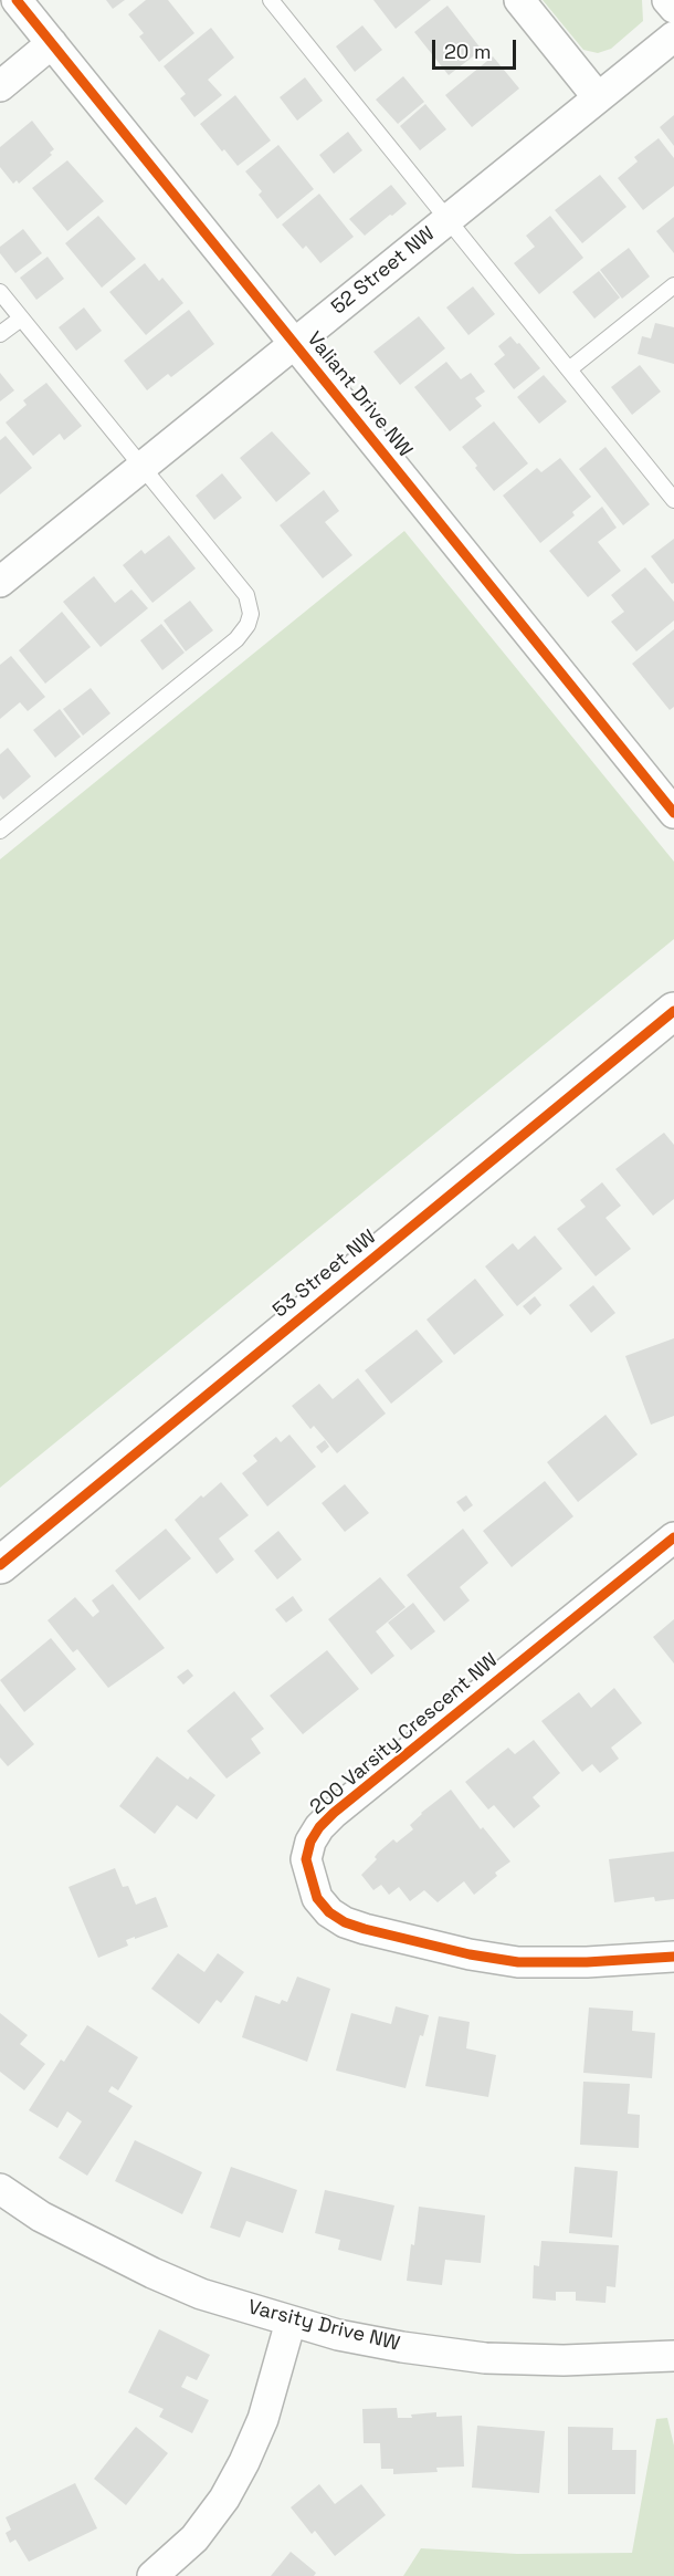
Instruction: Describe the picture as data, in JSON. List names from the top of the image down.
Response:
{
  "streets": {
    "street": [
      "52 Street NW",
      "Valiant Drive NW",
      "53 Street NW",
      "200 Varsity Crescent NW",
      "Varsity Drive NW"
    ]
  },
  "crossings": [
    ["52 Street NW", "Valiant Drive NW"]
  ],
  "scale_bar": "20 m"
}
